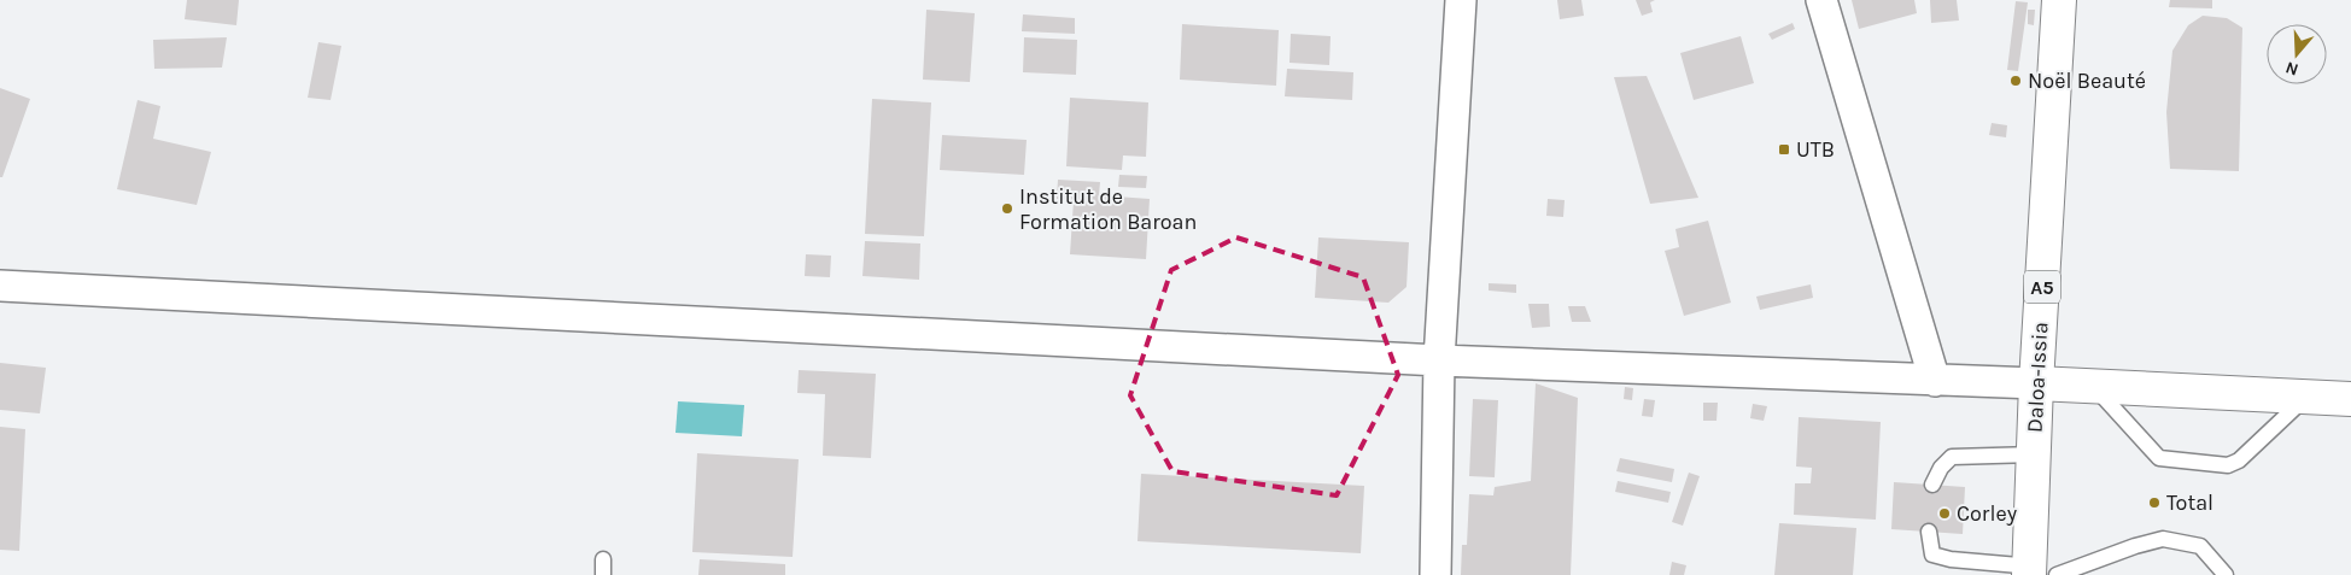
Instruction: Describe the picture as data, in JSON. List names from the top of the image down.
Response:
{
  "streets": {
    "main road": ["A5", "Daloa-Issia"]
  },
  "places": {
    "other": [
      "Noël Beauté",
      "Institut de Formation Baroan",
      "Total",
      "Corley"
    ],
    "transit": ["UTB"]
  },
  "north": "bottom"
}
